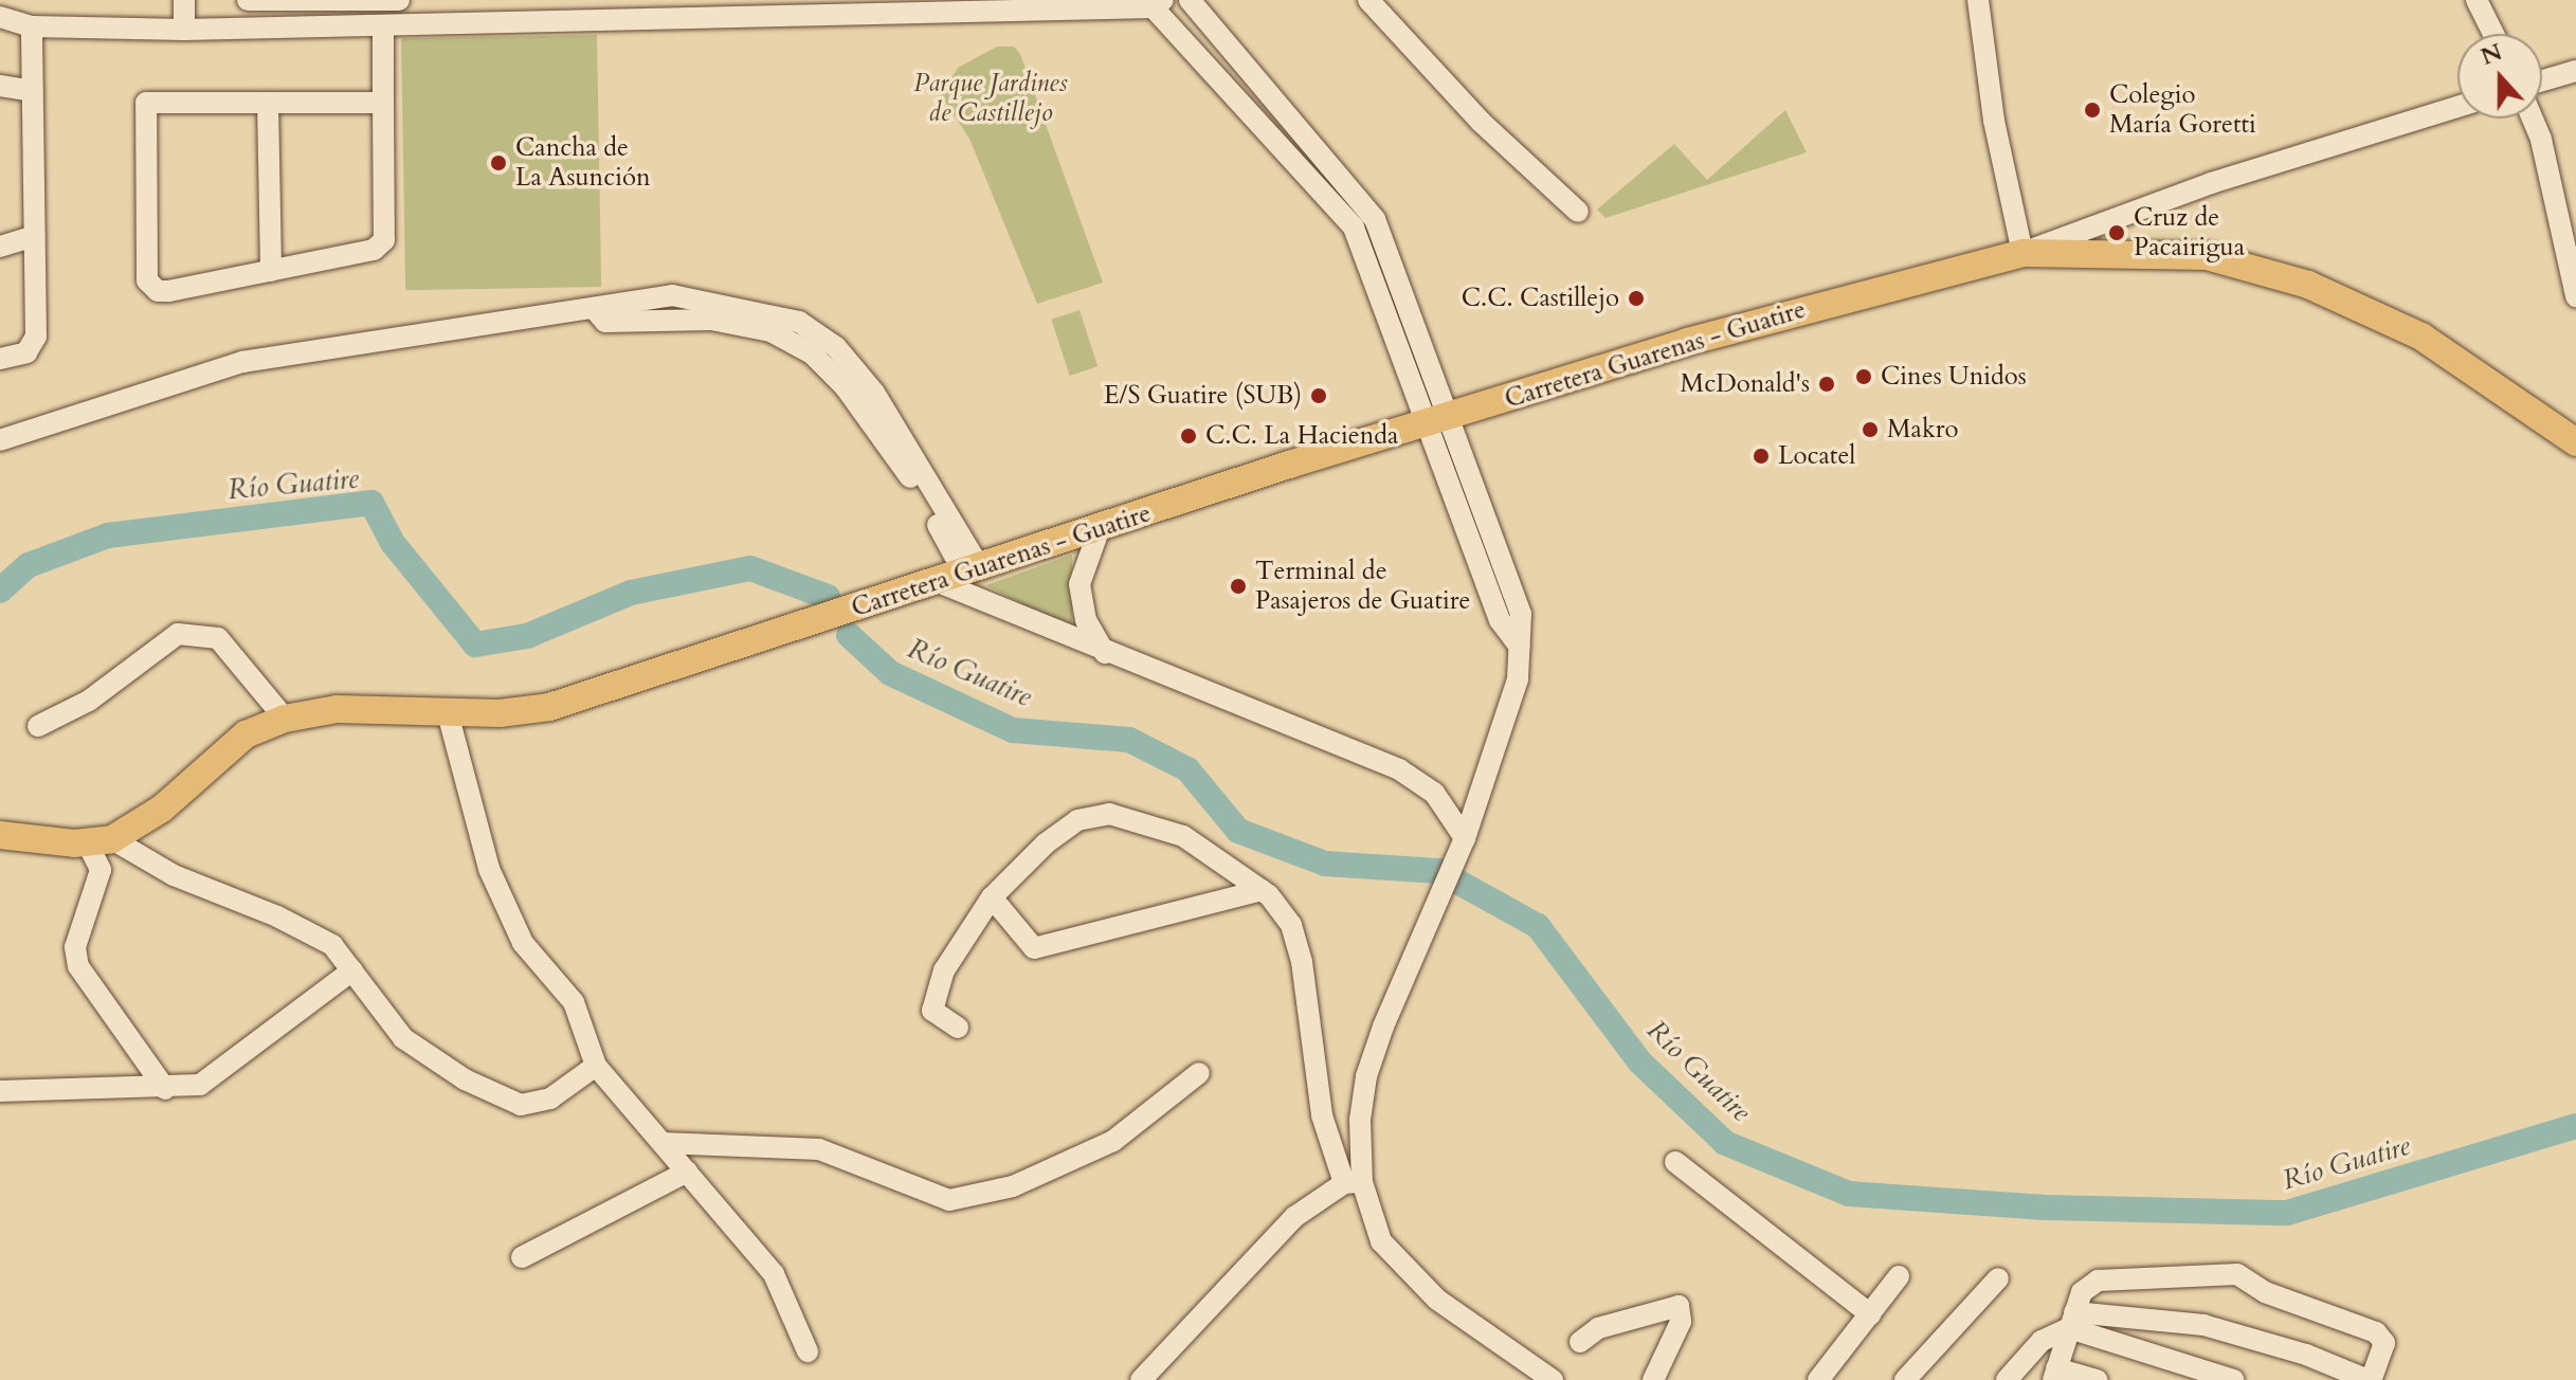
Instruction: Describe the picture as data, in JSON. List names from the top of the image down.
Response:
{
  "streets": {
    "main road": ["Carretera Guarenas - Guatire"]
  },
  "water": ["Río Guatire"],
  "parks": ["Parque Jardines de Castillejo"],
  "places": [
    "Colegio María Goretti",
    "Cancha de La Asunción",
    "Cruz de Pacairigua",
    "C.C. Castillejo",
    "Cines Unidos",
    "McDonald's",
    "E/S Guatire (SUB)",
    "Makro",
    "C.C. La Hacienda",
    "Locatel",
    "Terminal de Pasajeros de Guatire"
  ],
  "north": "top"
}
